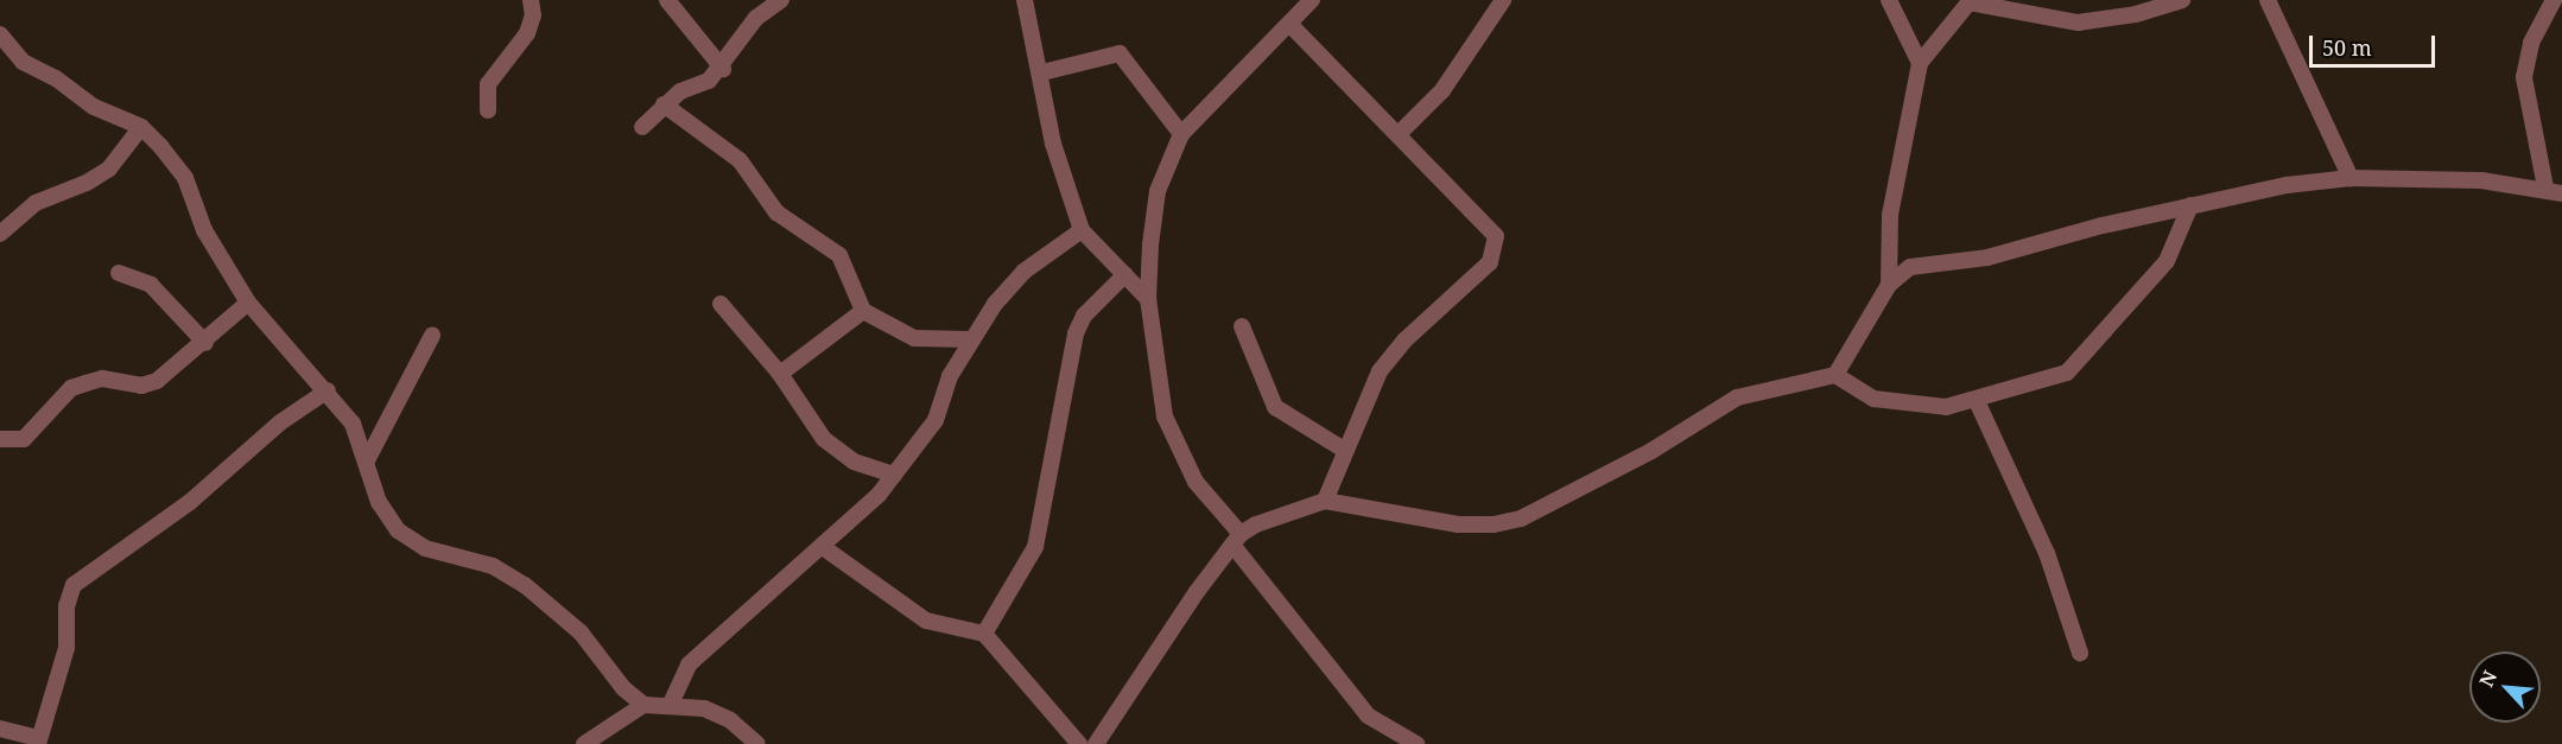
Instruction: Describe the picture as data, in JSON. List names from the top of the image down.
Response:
{
  "scale_bar": "50 m",
  "north": "top left"
}
